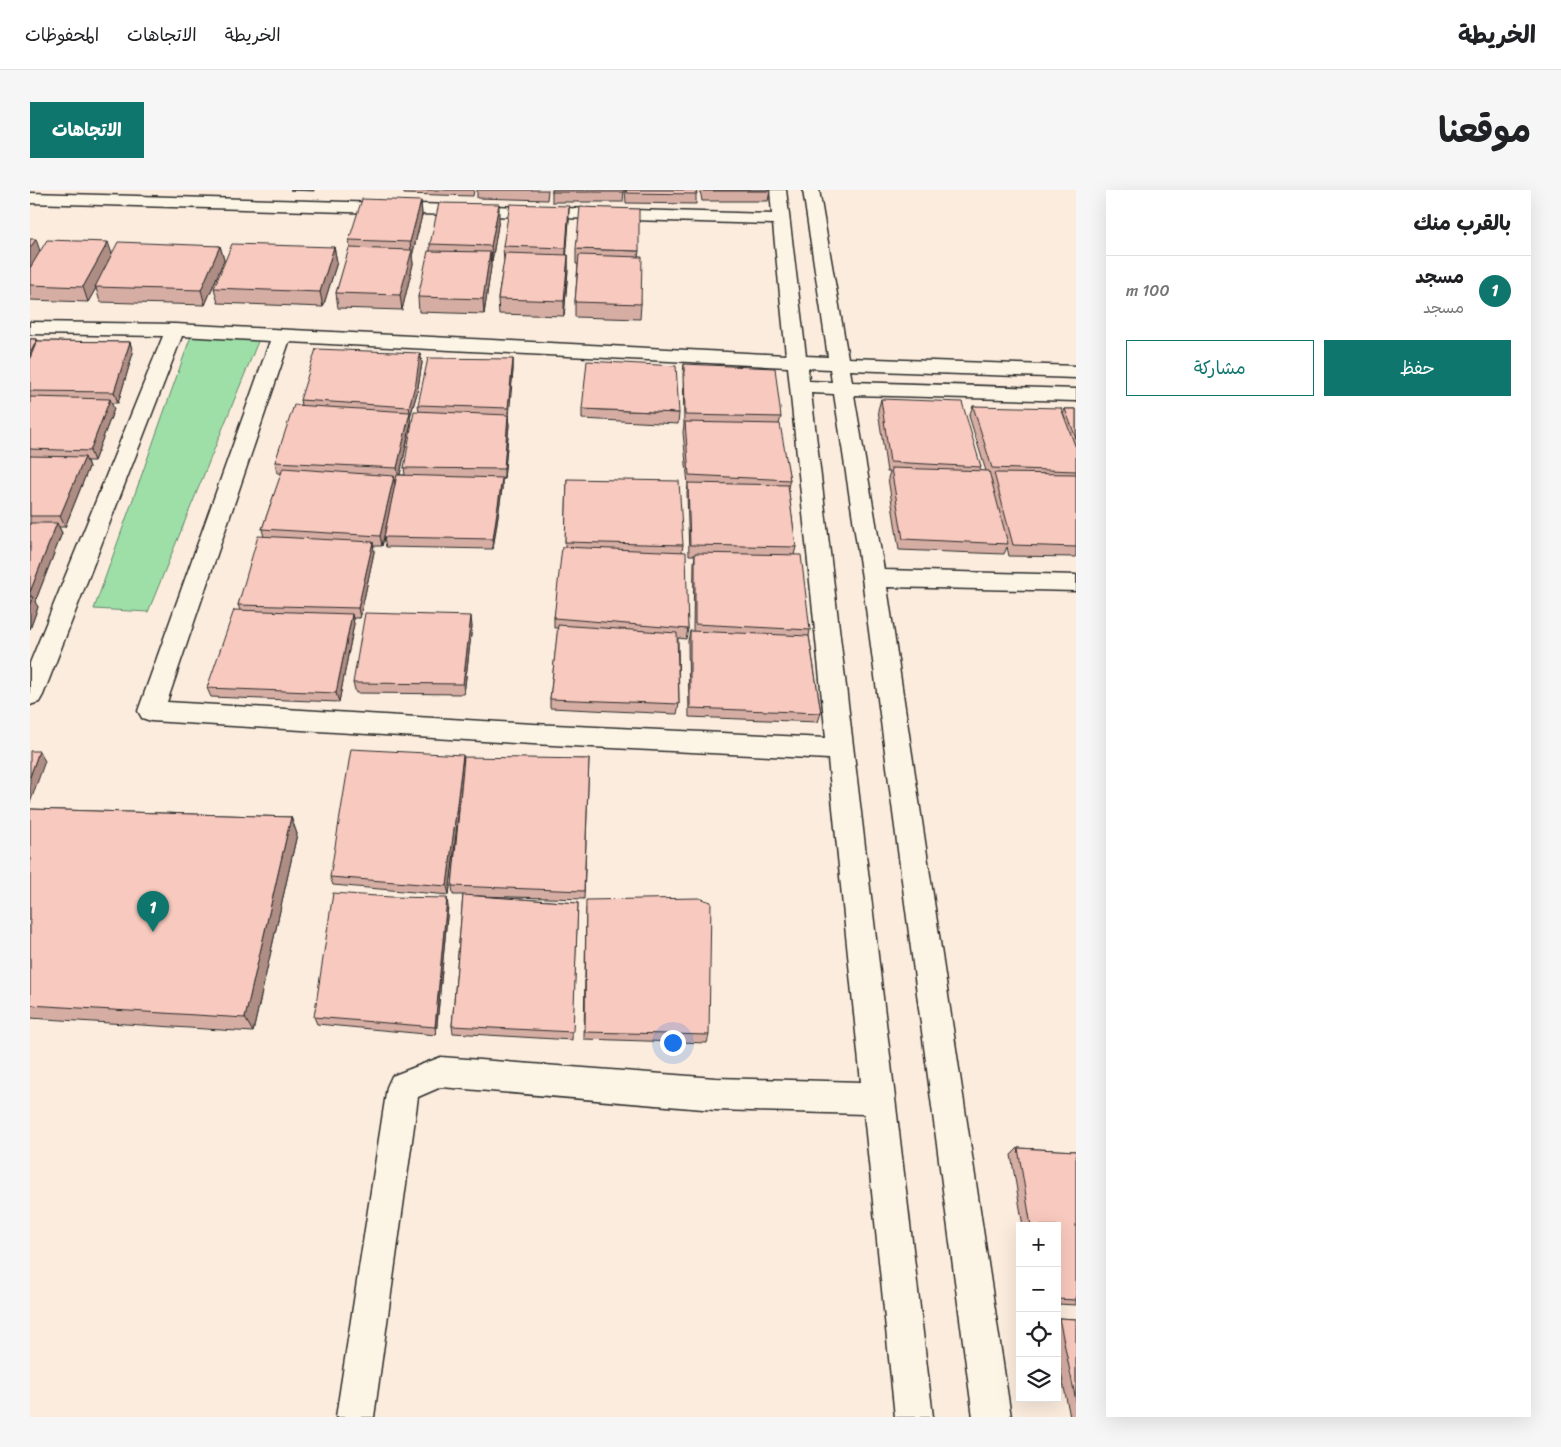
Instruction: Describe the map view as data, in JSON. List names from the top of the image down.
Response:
{
  "page": {
    "header": "الخريطة",
    "nav": ["الخريطة", "الاتجاهات", "المحفوظات"],
    "title": "موقعنا",
    "buttons": [
      "الاتجاهات",
      ["حفظ", "مشاركة"]
    ],
    "heading": "بالقرب منك",
    "list": [
      {
        "mark": "1",
        "name": "مسجد",
        "note": "مسجد",
        "value": "100 m"
      }
    ],
    "pins": "1",
    "map_buttons": ["+", "−"]
  }
}
